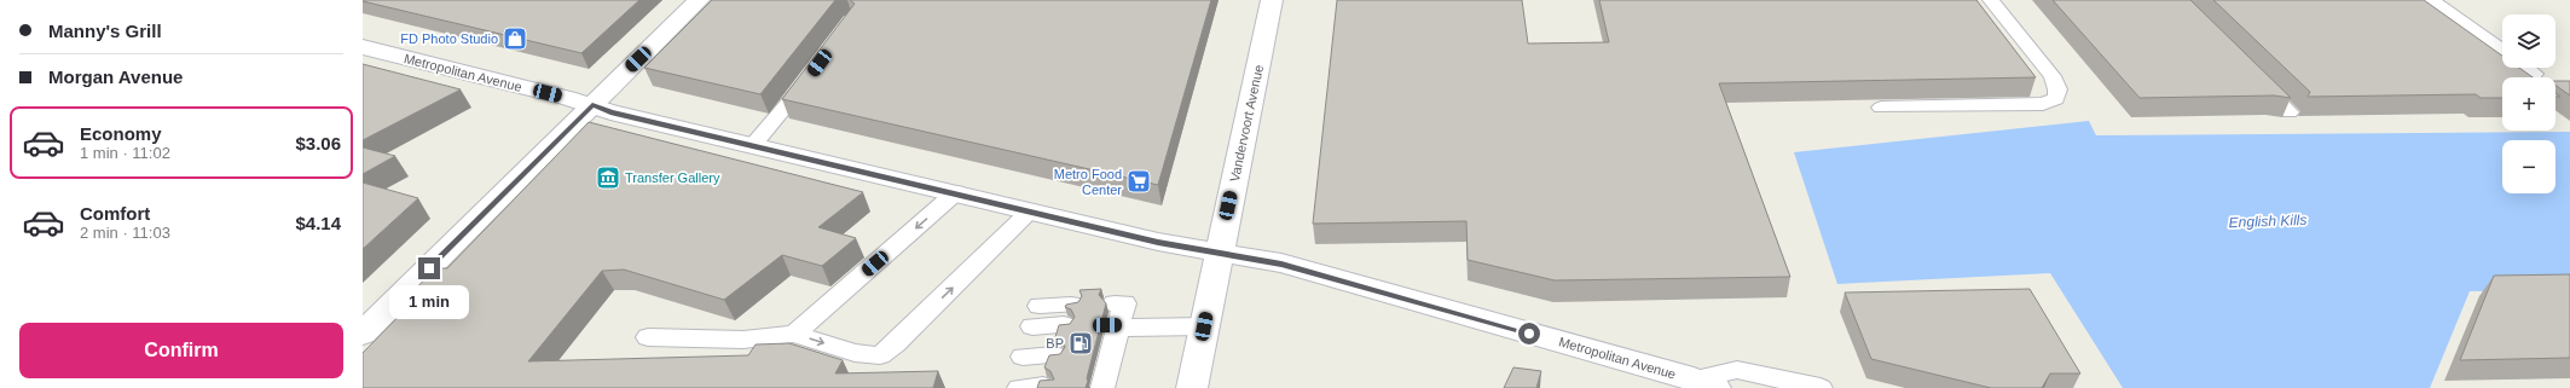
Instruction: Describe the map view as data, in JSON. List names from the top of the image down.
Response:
{
  "streets": {
    "main road": ["Metropolitan Avenue", "Vandervoort Avenue"]
  },
  "crossings": [
    ["Metropolitan Avenue", "Vandervoort Avenue"]
  ],
  "water": ["English Kills"],
  "places": {
    "shop": ["FD Photo Studio"],
    "museum": ["Transfer Gallery"],
    "supermarket": ["Metro Food Center"],
    "fuel station": ["BP"]
  },
  "page": {
    "banner": ["Manny's Grill", "Morgan Avenue"],
    "map_buttons": ["+", "−"],
    "list": [
      {
        "name": "Economy",
        "note": "1 min · 11:02",
        "value": "$3.06"
      },
      {
        "name": "Comfort",
        "note": "2 min · 11:03",
        "value": "$4.14"
      }
    ],
    "bubble": "1 min",
    "buttons": "Confirm"
  }
}
